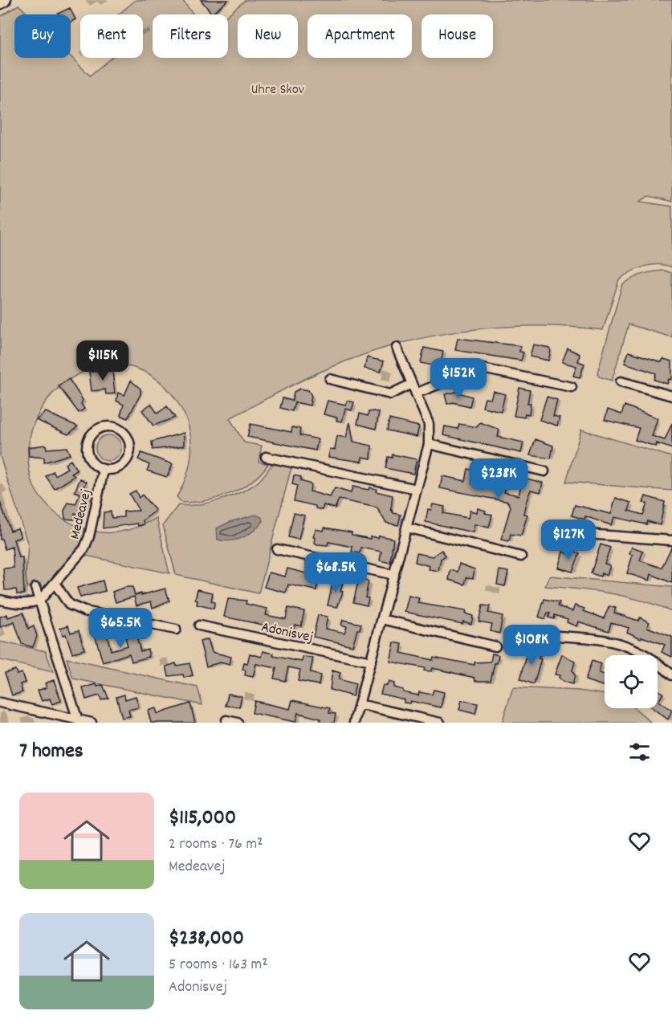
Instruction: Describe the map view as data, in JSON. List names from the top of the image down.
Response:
{
  "streets": {
    "street": ["Medeavej", "Adonisvej"]
  },
  "parks": ["Uhre Skov"],
  "page": {
    "chip": [
      "Buy",
      "Rent",
      "Filters",
      "New",
      "Apartment",
      "House"
    ],
    "price": [
      "$115K",
      "$152K",
      "$238K",
      "$127K",
      "$68.5K",
      "$65.5K",
      "$108K"
    ],
    "heading": "7 homes",
    "list": [
      {
        "name": "$115,000",
        "note": "2 rooms · 76 m² · Medeavej"
      },
      {
        "name": "$238,000",
        "note": "5 rooms · 163 m² · Adonisvej"
      }
    ]
  }
}
